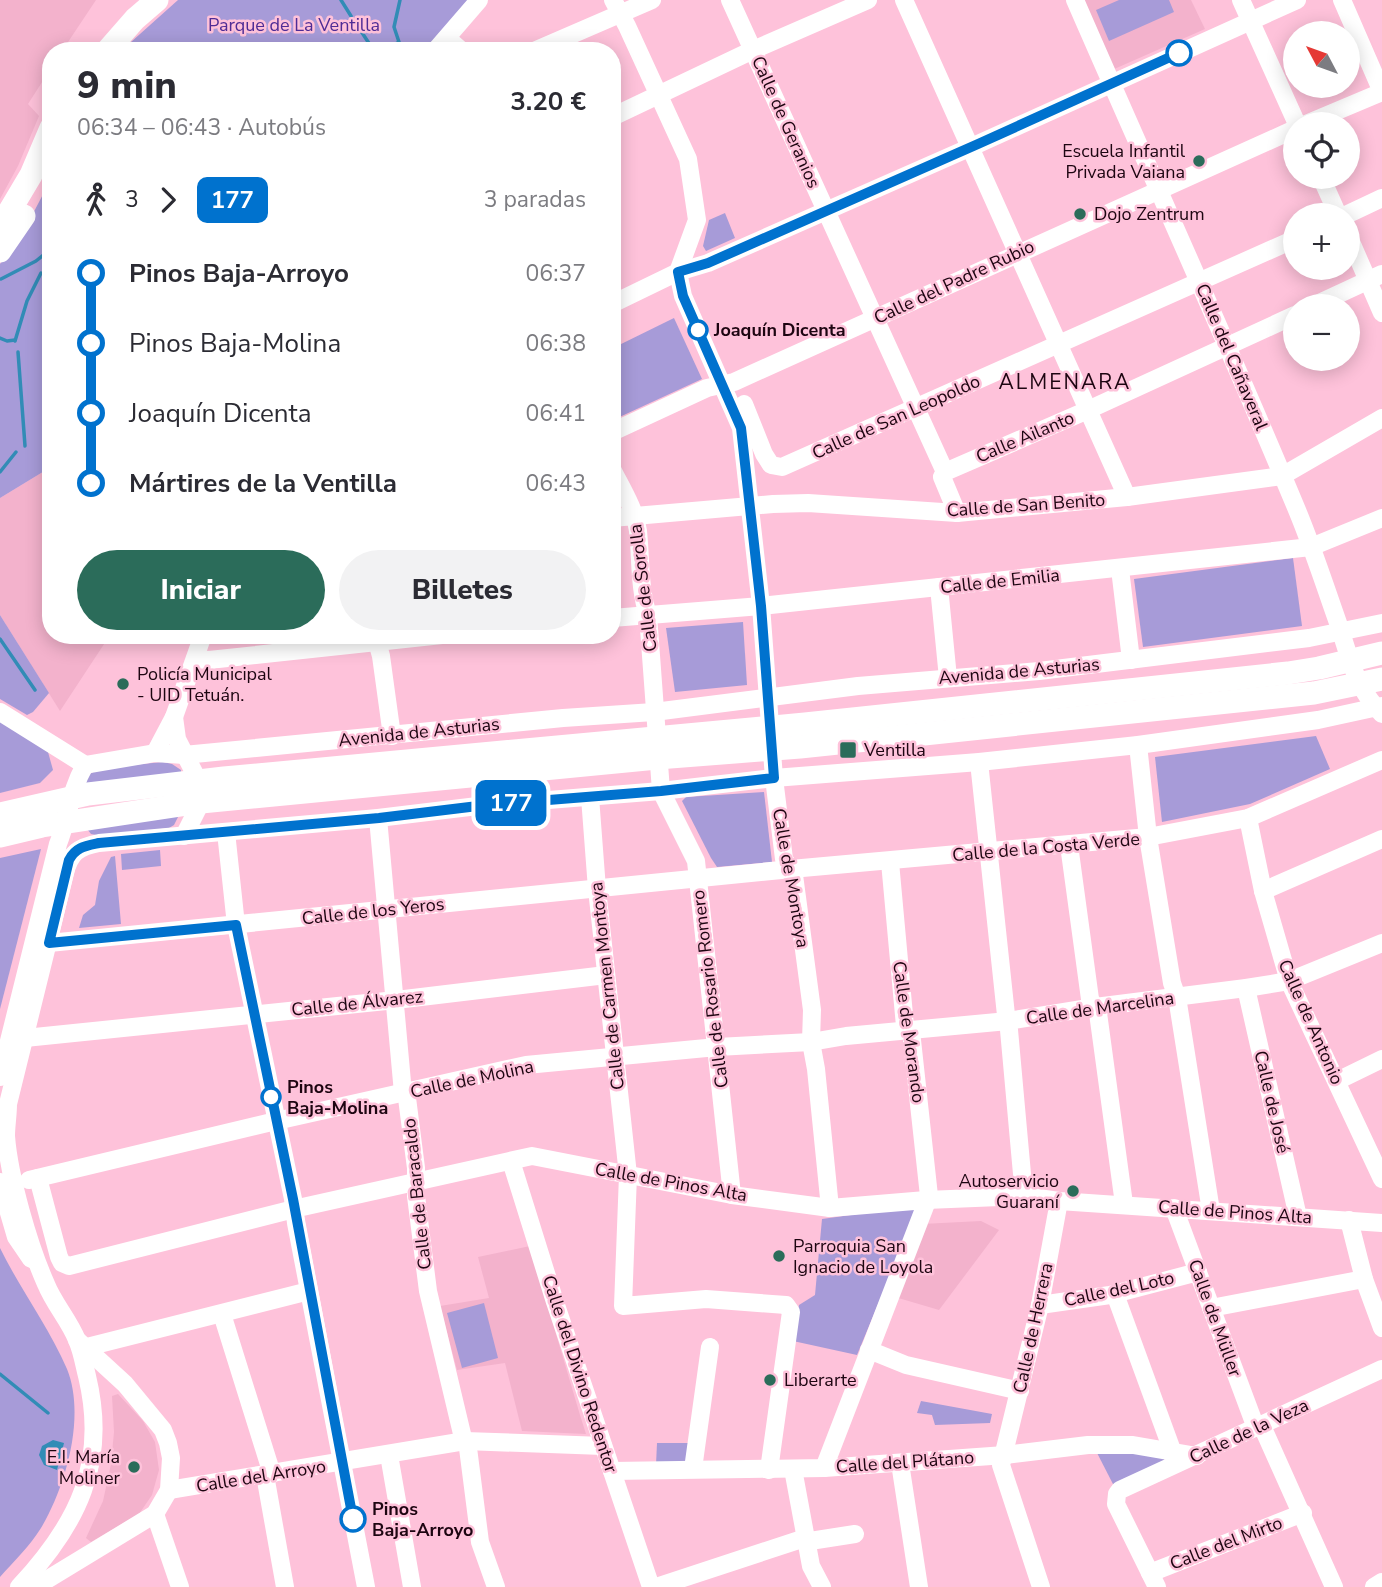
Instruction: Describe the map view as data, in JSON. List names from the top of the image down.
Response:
{
  "streets": {
    "main road": ["Avenida de Asturias"],
    "street": [
      "Calle de Geranios",
      "Calle del Padre Rubio",
      "Calle del Cañaveral",
      "Calle de San Leopoldo",
      "Calle Ailanto",
      "Calle de San Benito",
      "Calle de Emilia",
      "Calle de Sorolla",
      "Calle de la Costa Verde",
      "Calle de Montoya",
      "Calle de los Yeros",
      "Calle de Carmen Montoya",
      "Calle de Rosario Romero",
      "Calle de Álvarez",
      "Calle de Marcelina",
      "Calle de Antonio",
      "Calle de Morando",
      "Calle de Molina",
      "Calle de José",
      "Calle de Pinos Alta",
      "Calle de Baracaldo",
      "Calle del Loto",
      "Calle de Müller",
      "Calle de Herrera",
      "Calle del Divino Redentor",
      "Calle de la Veza",
      "Calle del Plátano",
      "Calle del Arroyo",
      "Calle del Mirto"
    ]
  },
  "crossings": [
    ["Calle de Geranios", "Calle del Padre Rubio"],
    ["Calle de Geranios", "Calle de San Leopoldo"],
    ["Calle de Geranios", "Calle Ailanto"],
    ["Calle de Geranios", "Calle de San Benito"],
    ["Calle del Padre Rubio", "Calle del Cañaveral"],
    ["Calle del Padre Rubio", "Calle de San Leopoldo"],
    ["Calle del Padre Rubio", "Calle de Montoya"],
    ["Calle del Cañaveral", "Calle de San Leopoldo"],
    ["Calle del Cañaveral", "Calle Ailanto"],
    ["Calle del Cañaveral", "Calle de San Benito"],
    ["Calle del Cañaveral", "Calle de Emilia"],
    ["Calle del Cañaveral", "Avenida de Asturias"],
    ["Calle de San Leopoldo", "Calle de Montoya"],
    ["Calle de San Benito", "Calle de Sorolla"],
    ["Calle de San Benito", "Calle de Montoya"],
    ["Calle de Emilia", "Calle de Sorolla"],
    ["Calle de Emilia", "Calle de Montoya"],
    ["Calle de Sorolla", "Avenida de Asturias"],
    ["Avenida de Asturias", "Calle de Montoya"],
    ["Calle de la Costa Verde", "Calle de Montoya"],
    ["Calle de la Costa Verde", "Calle de los Yeros"],
    ["Calle de la Costa Verde", "Calle de Rosario Romero"],
    ["Calle de la Costa Verde", "Calle de Antonio"],
    ["Calle de la Costa Verde", "Calle de Morando"],
    ["Calle de Montoya", "Calle de Marcelina"],
    ["Calle de Montoya", "Calle de Molina"],
    ["Calle de Montoya", "Calle de Pinos Alta"],
    ["Calle de los Yeros", "Calle de Carmen Montoya"],
    ["Calle de los Yeros", "Calle de Rosario Romero"],
    ["Calle de los Yeros", "Calle de Baracaldo"],
    ["Calle de Carmen Montoya", "Calle de Álvarez"],
    ["Calle de Carmen Montoya", "Calle de Molina"],
    ["Calle de Carmen Montoya", "Calle de Pinos Alta"],
    ["Calle de Carmen Montoya", "Calle del Plátano"],
    ["Calle de Rosario Romero", "Calle de Molina"],
    ["Calle de Rosario Romero", "Calle de Pinos Alta"],
    ["Calle de Álvarez", "Calle de Baracaldo"],
    ["Calle de Marcelina", "Calle de Antonio"],
    ["Calle de Marcelina", "Calle de Morando"],
    ["Calle de Marcelina", "Calle de Molina"],
    ["Calle de Marcelina", "Calle de José"],
    ["Calle de Morando", "Calle de Pinos Alta"],
    ["Calle de Molina", "Calle de Pinos Alta"],
    ["Calle de Molina", "Calle de Baracaldo"],
    ["Calle de José", "Calle de Pinos Alta"],
    ["Calle de Pinos Alta", "Calle de Baracaldo"],
    ["Calle de Pinos Alta", "Calle de Müller"],
    ["Calle de Pinos Alta", "Calle de Herrera"],
    ["Calle de Pinos Alta", "Calle del Divino Redentor"],
    ["Calle de Baracaldo", "Calle del Arroyo"],
    ["Calle del Loto", "Calle de Müller"],
    ["Calle del Loto", "Calle de Herrera"],
    ["Calle de Müller", "Calle de la Veza"],
    ["Calle de Müller", "Calle del Mirto"],
    ["Calle de Herrera", "Calle del Plátano"],
    ["Calle del Divino Redentor", "Calle del Plátano"],
    ["Calle del Divino Redentor", "Calle del Arroyo"],
    ["Calle de la Veza", "Calle del Plátano"],
    ["Calle de la Veza", "Calle del Mirto"]
  ],
  "districts": ["ALMENARA"],
  "parks": ["Parque de La Ventilla"],
  "places": {
    "other": [
      "Escuela Infantil Privada Vaiana",
      "Dojo Zentrum",
      "Joaquín Dicenta",
      "Policía Municipal - UID Tetuán.",
      "Pinos Baja-Molina",
      "Autoservicio Guaraní",
      "Parroquia San Ignacio de Loyola",
      "Liberarte",
      "E.I. María Moliner",
      "Pinos Baja-Arroyo"
    ],
    "transit": ["Ventilla"]
  },
  "lines": ["bus line 177"],
  "north": "top left",
  "page": {
    "on_map": "177",
    "map_buttons": ["+", "−"],
    "heading": ["9 min", "06:34 – 06:43 · Autobús", "3.20 €"],
    "legs": ["3", "177", "3 paradas"],
    "list": [
      {
        "name": "Pinos Baja-Arroyo",
        "value": "06:37"
      },
      {
        "name": "Pinos Baja-Molina",
        "value": "06:38"
      },
      {
        "name": "Joaquín Dicenta",
        "value": "06:41"
      },
      {
        "name": "Mártires de la Ventilla",
        "value": "06:43"
      }
    ],
    "buttons": ["Iniciar", "Billetes"]
  }
}
